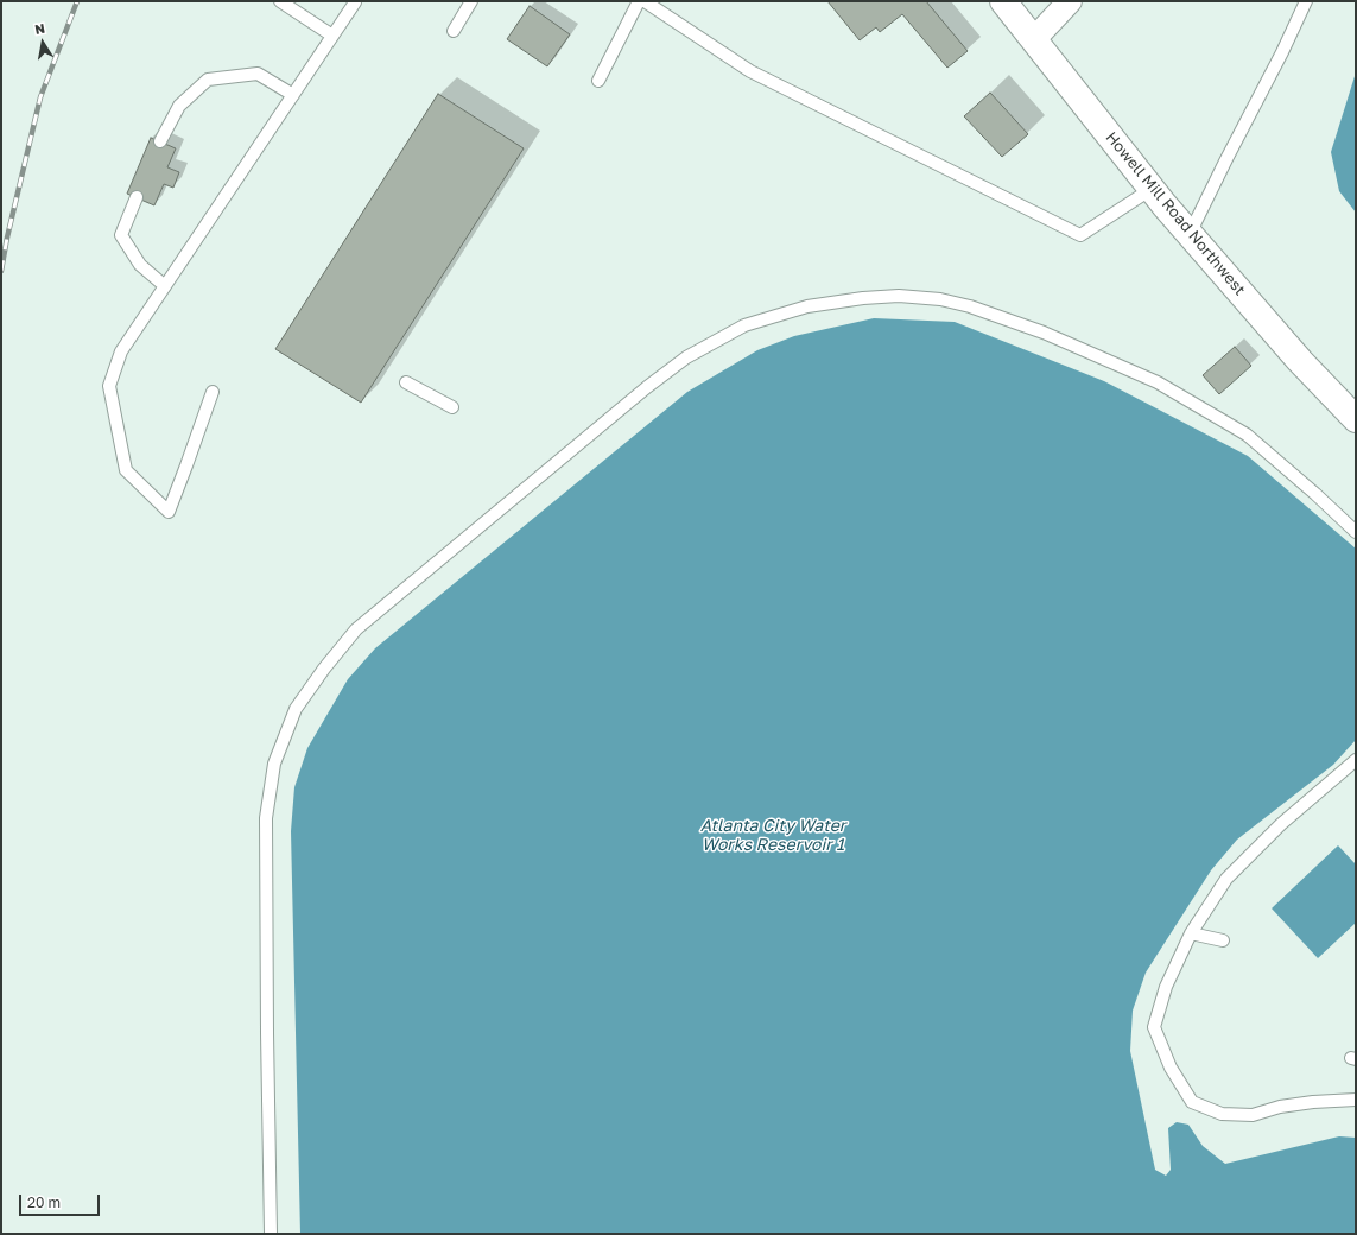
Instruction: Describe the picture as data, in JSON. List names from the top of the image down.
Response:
{
  "streets": {
    "main road": ["Howell Mill Road Northwest"]
  },
  "water": ["Atlanta City Water Works Reservoir 1"],
  "scale_bar": "20 m",
  "north": "top"
}
